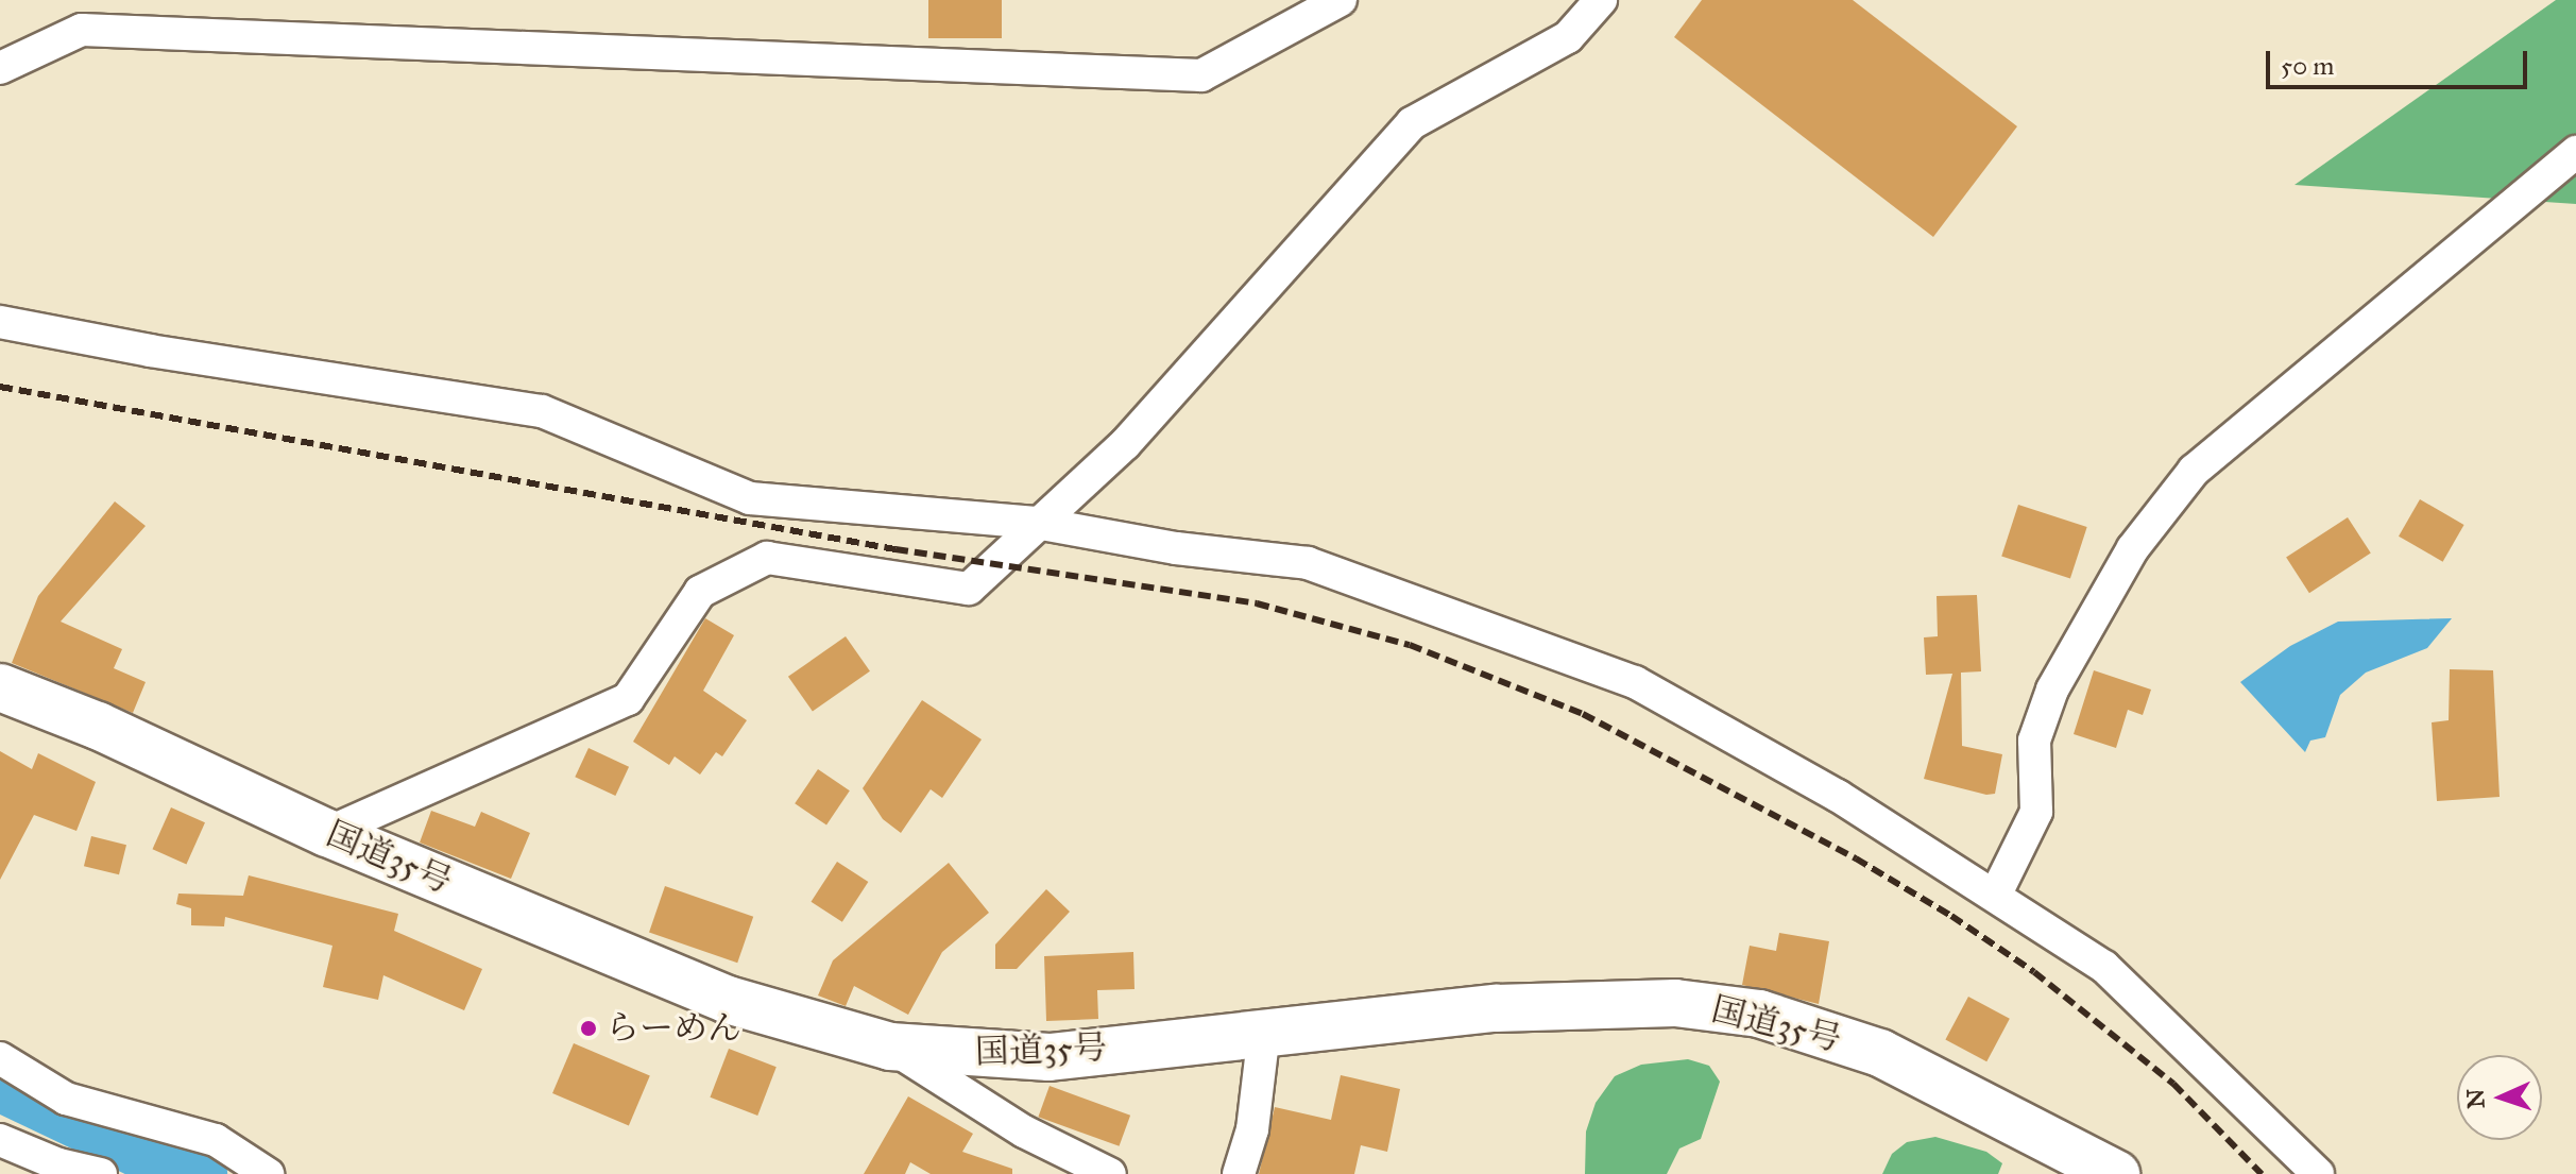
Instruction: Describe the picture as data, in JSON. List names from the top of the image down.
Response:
{
  "streets": {
    "highway": ["国道35号"]
  },
  "places": ["らーめん"],
  "scale_bar": "50 m",
  "north": "left"
}
